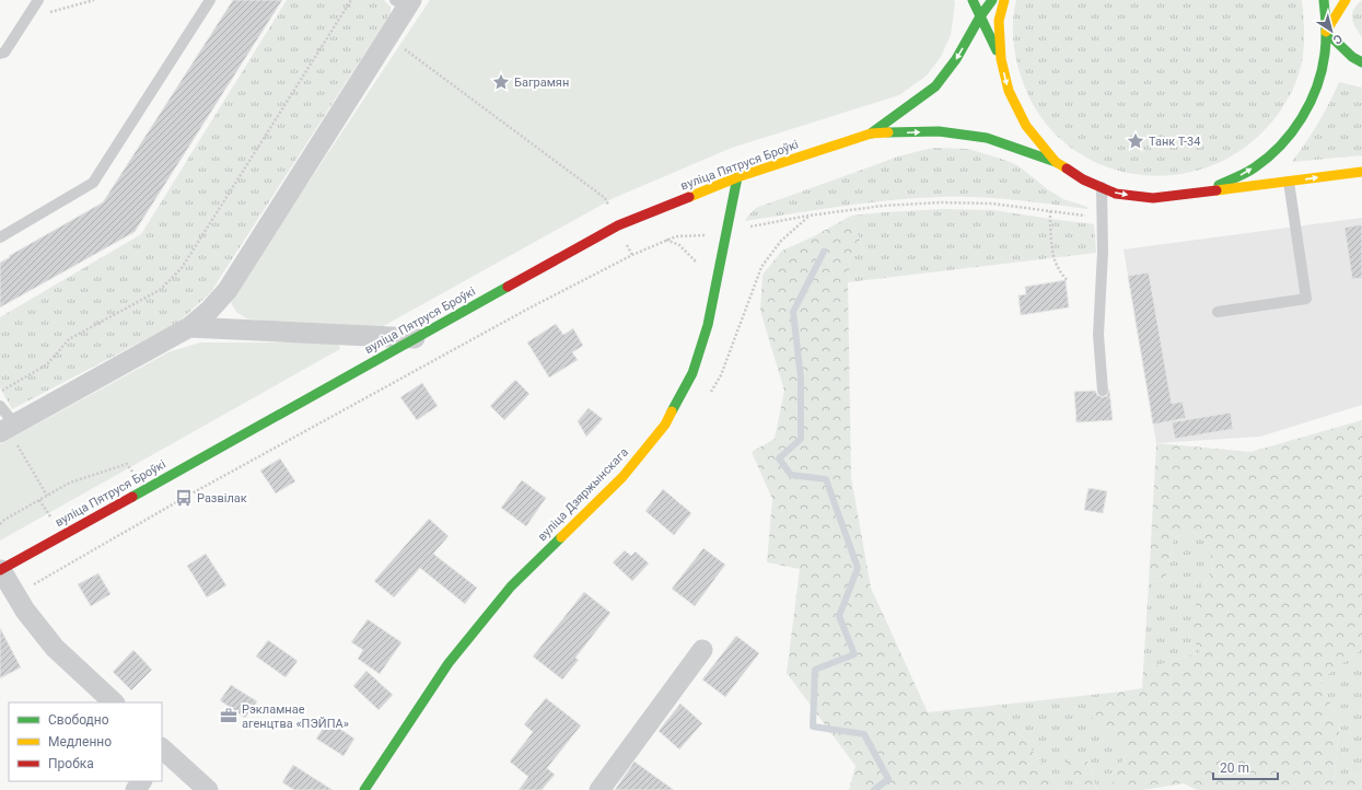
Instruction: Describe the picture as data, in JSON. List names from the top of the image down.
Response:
{
  "streets": {
    "main road": ["вуліца Пятруся Броўкі", "вуліца Дзяржынскага"]
  },
  "crossings": [
    ["вуліца Пятруся Броўкі", "вуліца Дзяржынскага"]
  ],
  "places": {
    "place": ["Баграмян", "Танк Т-34"],
    "bus stop": ["Развілак"],
    "office": ["Рэкламнае агенцтва «ПЭЙПА»"]
  },
  "legend": ["Свободно", "Медленно", "Пробка"],
  "scale_bar": "20 m",
  "north": "bottom right"
}
